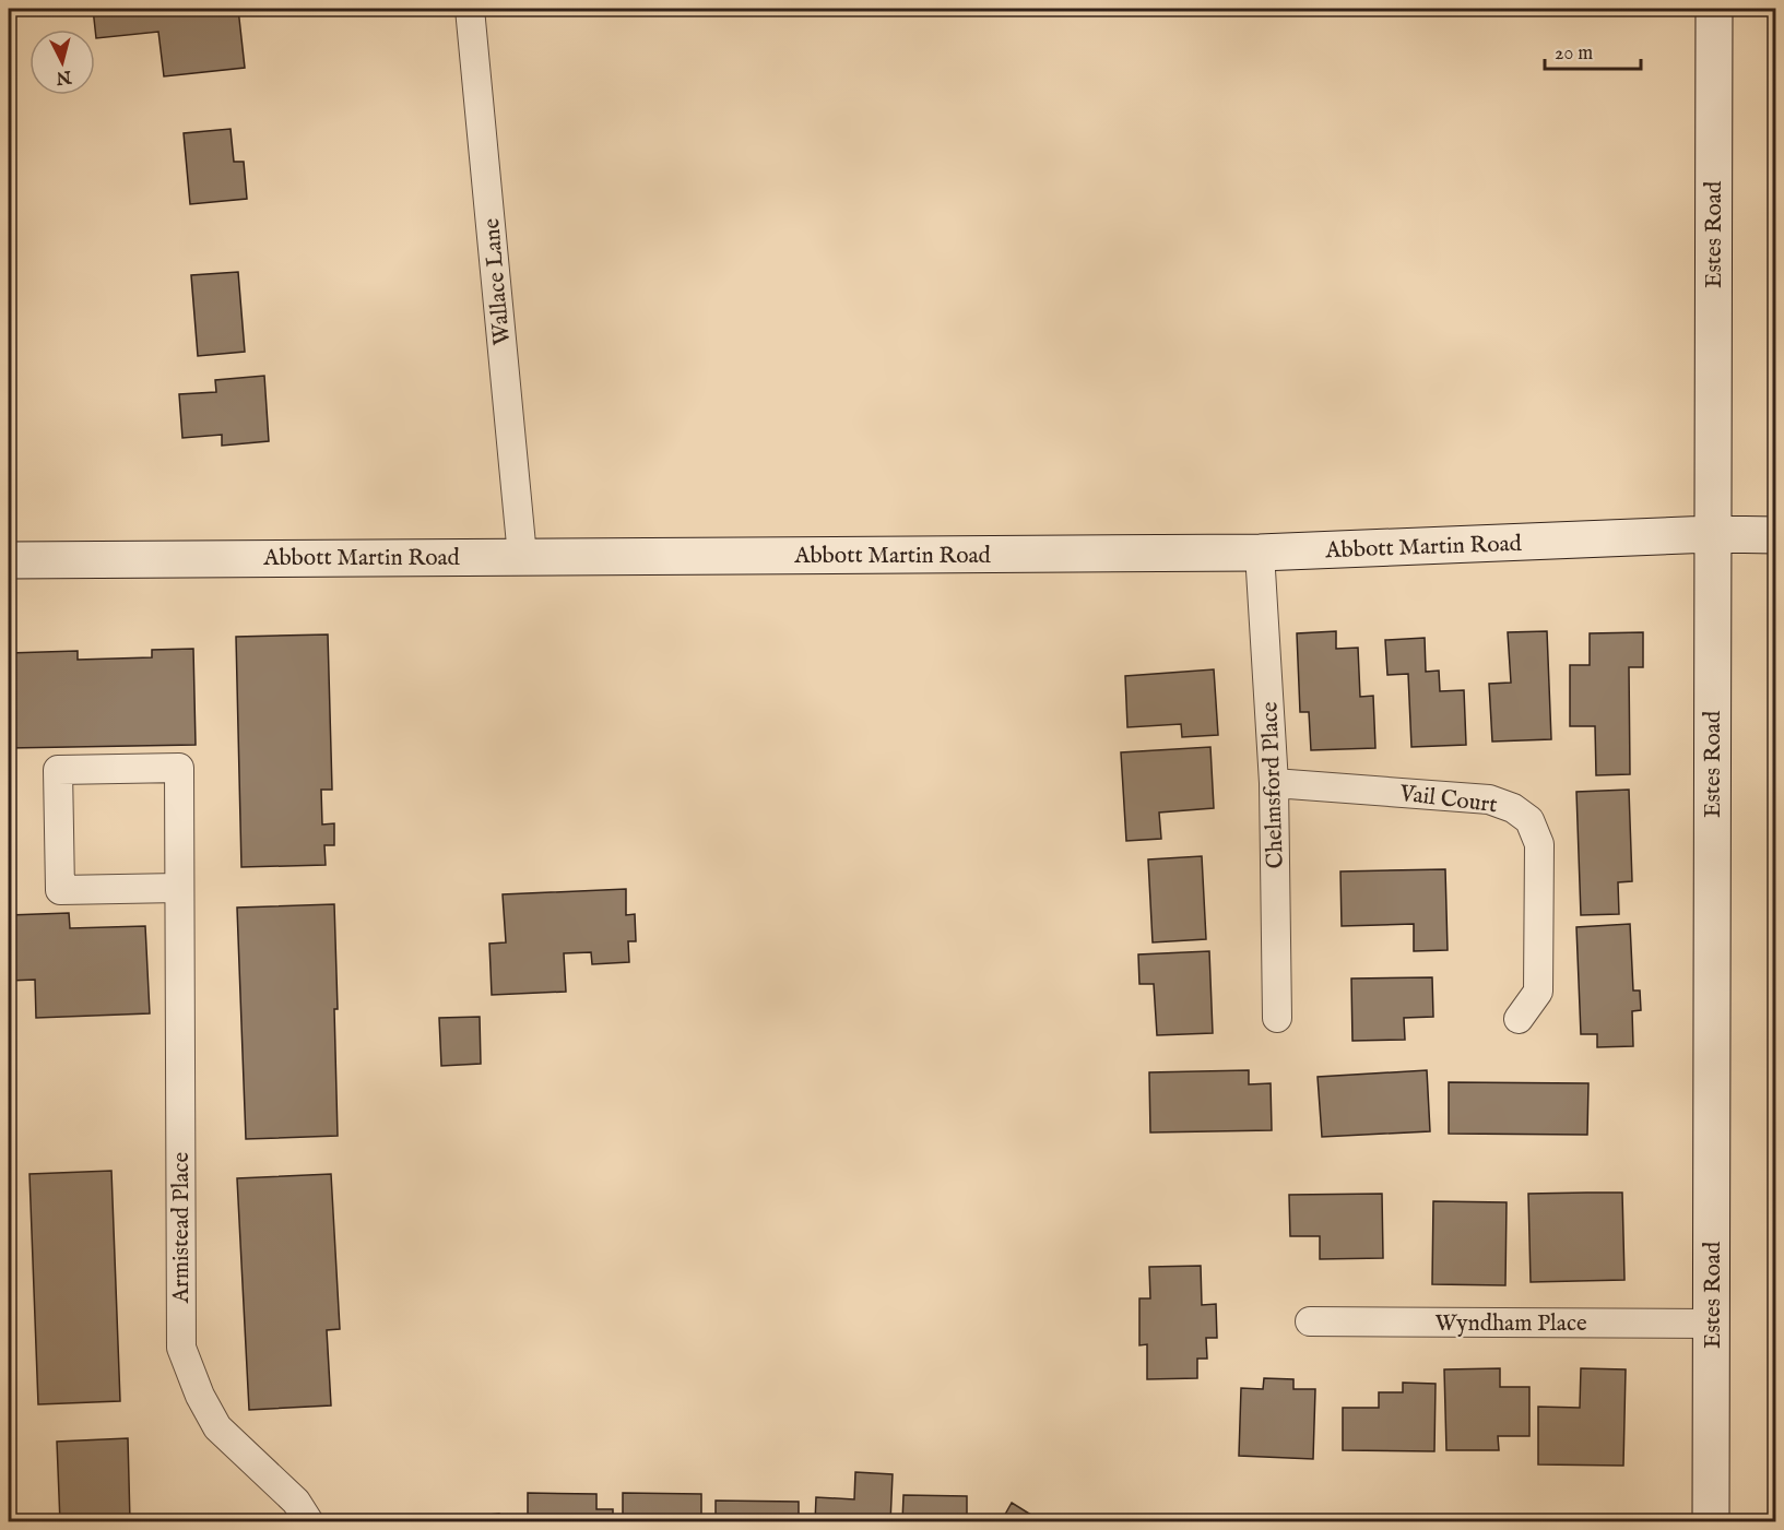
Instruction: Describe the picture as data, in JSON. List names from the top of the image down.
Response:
{
  "streets": {
    "main road": ["Estes Road", "Abbott Martin Road"],
    "street": [
      "Wallace Lane",
      "Chelmsford Place",
      "Vail Court",
      "Armistead Place",
      "Wyndham Place"
    ]
  },
  "crossings": [
    ["Estes Road", "Abbott Martin Road"],
    ["Estes Road", "Wyndham Place"],
    ["Wallace Lane", "Abbott Martin Road"],
    ["Abbott Martin Road", "Chelmsford Place"],
    ["Chelmsford Place", "Vail Court"]
  ],
  "scale_bar": "20 m",
  "north": "bottom"
}
